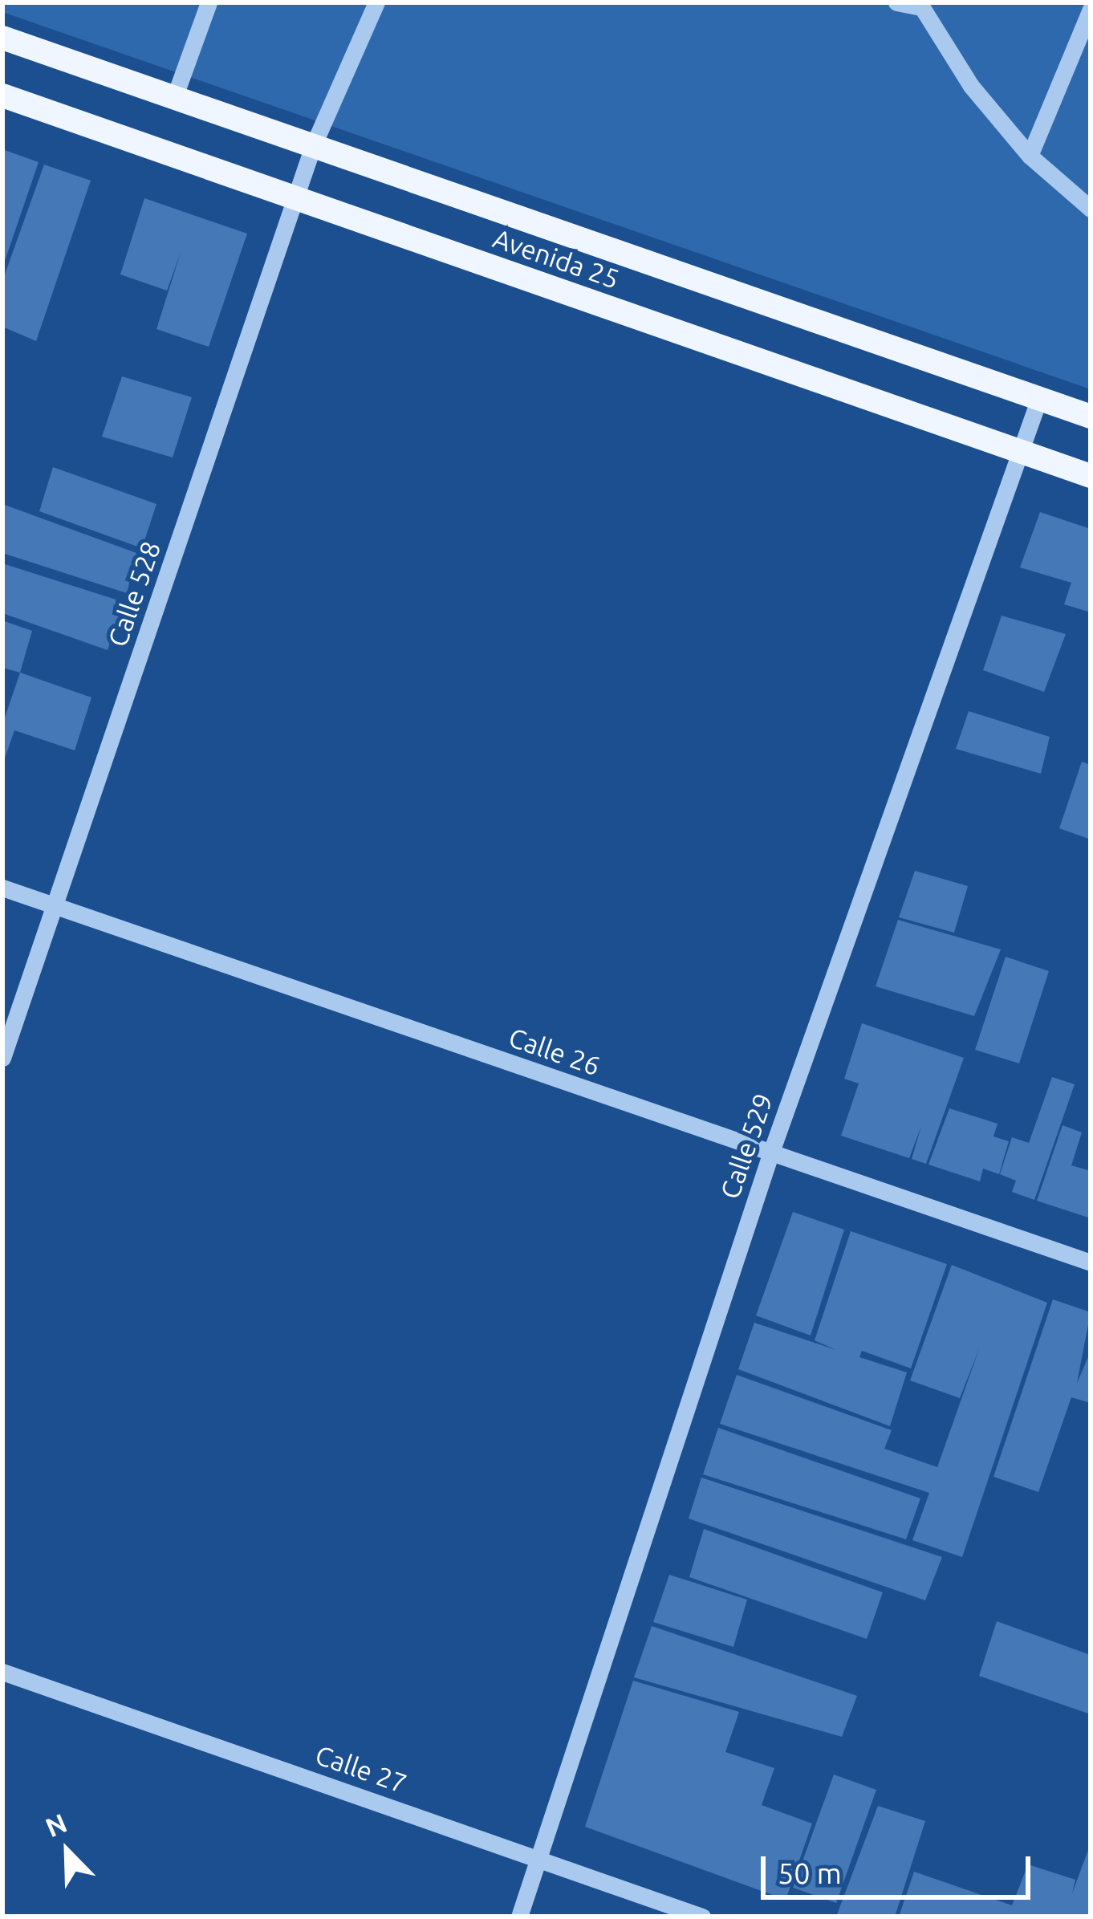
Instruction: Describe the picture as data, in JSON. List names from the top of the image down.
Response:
{
  "streets": {
    "main road": ["Avenida 25"],
    "street": [
      "Calle 528",
      "Calle 26",
      "Calle 529",
      "Calle 27"
    ]
  },
  "crossings": [
    ["Avenida 25", "Calle 528"],
    ["Avenida 25", "Calle 529"],
    ["Calle 528", "Calle 26"],
    ["Calle 26", "Calle 529"],
    ["Calle 529", "Calle 27"]
  ],
  "scale_bar": "50 m",
  "north": "top left"
}
